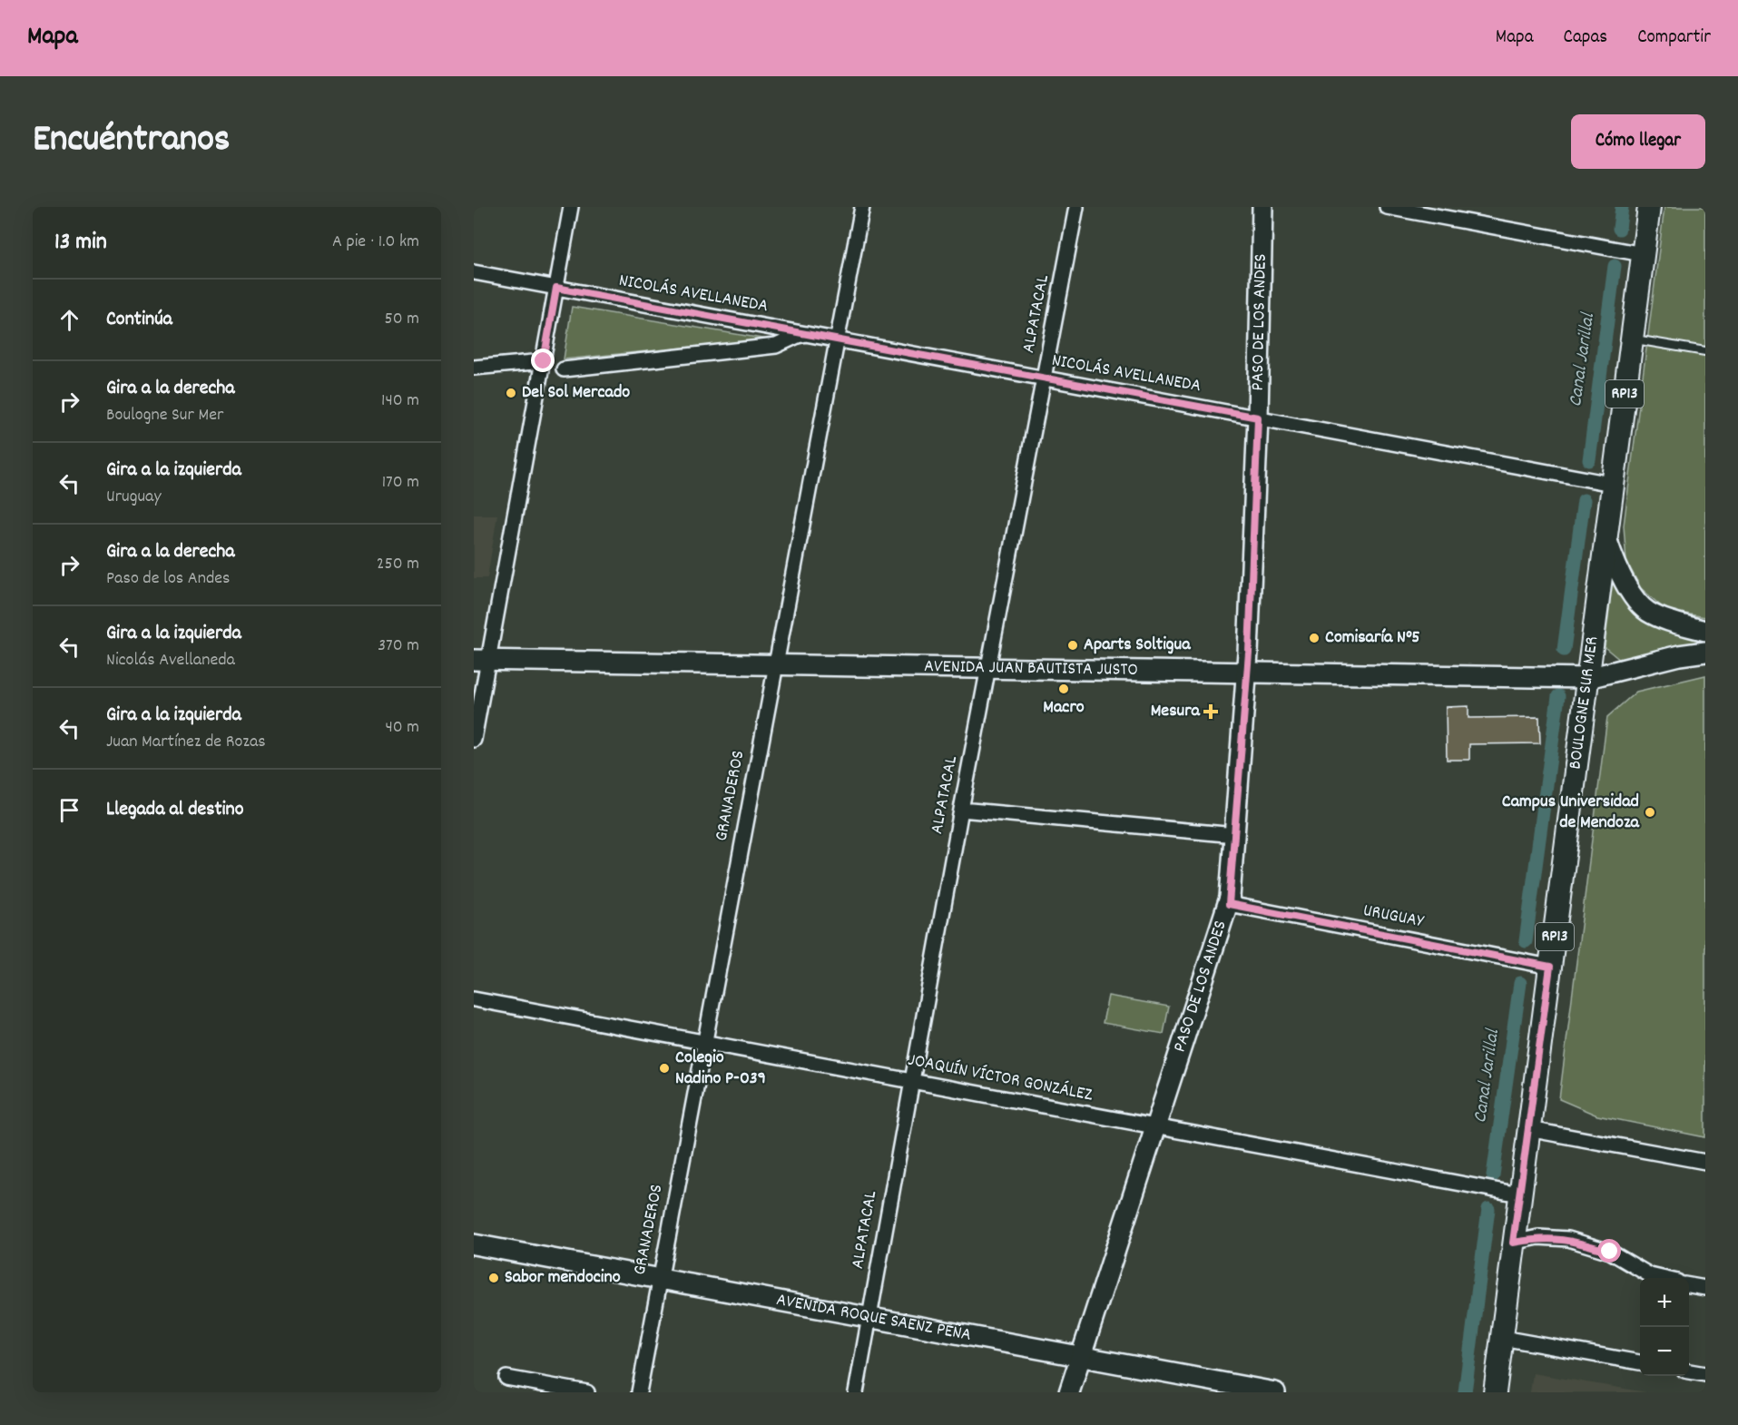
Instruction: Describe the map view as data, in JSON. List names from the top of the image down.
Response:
{
  "streets": {
    "main road": ["RP13", "BOULOGNE SUR MER"],
    "street": [
      "NICOLÁS AVELLANEDA",
      "ALPATACAL",
      "PASO DE LOS ANDES",
      "AVENIDA JUAN BAUTISTA JUSTO",
      "GRANADEROS",
      "URUGUAY",
      "JOAQUÍN VÍCTOR GONZÁLEZ",
      "AVENIDA ROQUE SÁENZ PEÑA"
    ]
  },
  "crossings": [
    ["NICOLÁS AVELLANEDA", "ALPATACAL"],
    ["NICOLÁS AVELLANEDA", "PASO DE LOS ANDES"],
    ["NICOLÁS AVELLANEDA", "BOULOGNE SUR MER"],
    ["NICOLÁS AVELLANEDA", "GRANADEROS"],
    ["ALPATACAL", "AVENIDA JUAN BAUTISTA JUSTO"],
    ["ALPATACAL", "JOAQUÍN VÍCTOR GONZÁLEZ"],
    ["ALPATACAL", "AVENIDA ROQUE SÁENZ PEÑA"],
    ["PASO DE LOS ANDES", "AVENIDA JUAN BAUTISTA JUSTO"],
    ["PASO DE LOS ANDES", "URUGUAY"],
    ["PASO DE LOS ANDES", "JOAQUÍN VÍCTOR GONZÁLEZ"],
    ["PASO DE LOS ANDES", "AVENIDA ROQUE SÁENZ PEÑA"],
    ["AVENIDA JUAN BAUTISTA JUSTO", "BOULOGNE SUR MER"],
    ["AVENIDA JUAN BAUTISTA JUSTO", "GRANADEROS"],
    ["BOULOGNE SUR MER", "URUGUAY"],
    ["BOULOGNE SUR MER", "JOAQUÍN VÍCTOR GONZÁLEZ"],
    ["GRANADEROS", "JOAQUÍN VÍCTOR GONZÁLEZ"],
    ["GRANADEROS", "AVENIDA ROQUE SÁENZ PEÑA"]
  ],
  "water": ["Canal Jarillal"],
  "places": {
    "other": [
      "Del Sol Mercado",
      "Comisaría N°5",
      "Aparts Soltigua",
      "Macro",
      "Campus Universidad de Mendoza",
      "Colegio Nadino P-039",
      "Sabor mendocino"
    ],
    "health": ["Mesura"]
  },
  "page": {
    "header": "Mapa",
    "nav": ["Mapa", "Capas", "Compartir"],
    "title": "Encuéntranos",
    "buttons": "Cómo llegar",
    "heading": ["13 min", "A pie · 1.0 km"],
    "list": [
      ["Continúa", "50 m"],
      ["Gira a la derecha", "Boulogne Sur Mer", "140 m"],
      ["Gira a la izquierda", "Uruguay", "170 m"],
      ["Gira a la derecha", "Paso de los Andes", "250 m"],
      ["Gira a la izquierda", "Nicolás Avellaneda", "370 m"],
      ["Gira a la izquierda", "Juan Martínez de Rozas", "40 m"],
      "Llegada al destino"
    ],
    "map_buttons": ["+", "−"]
  }
}
